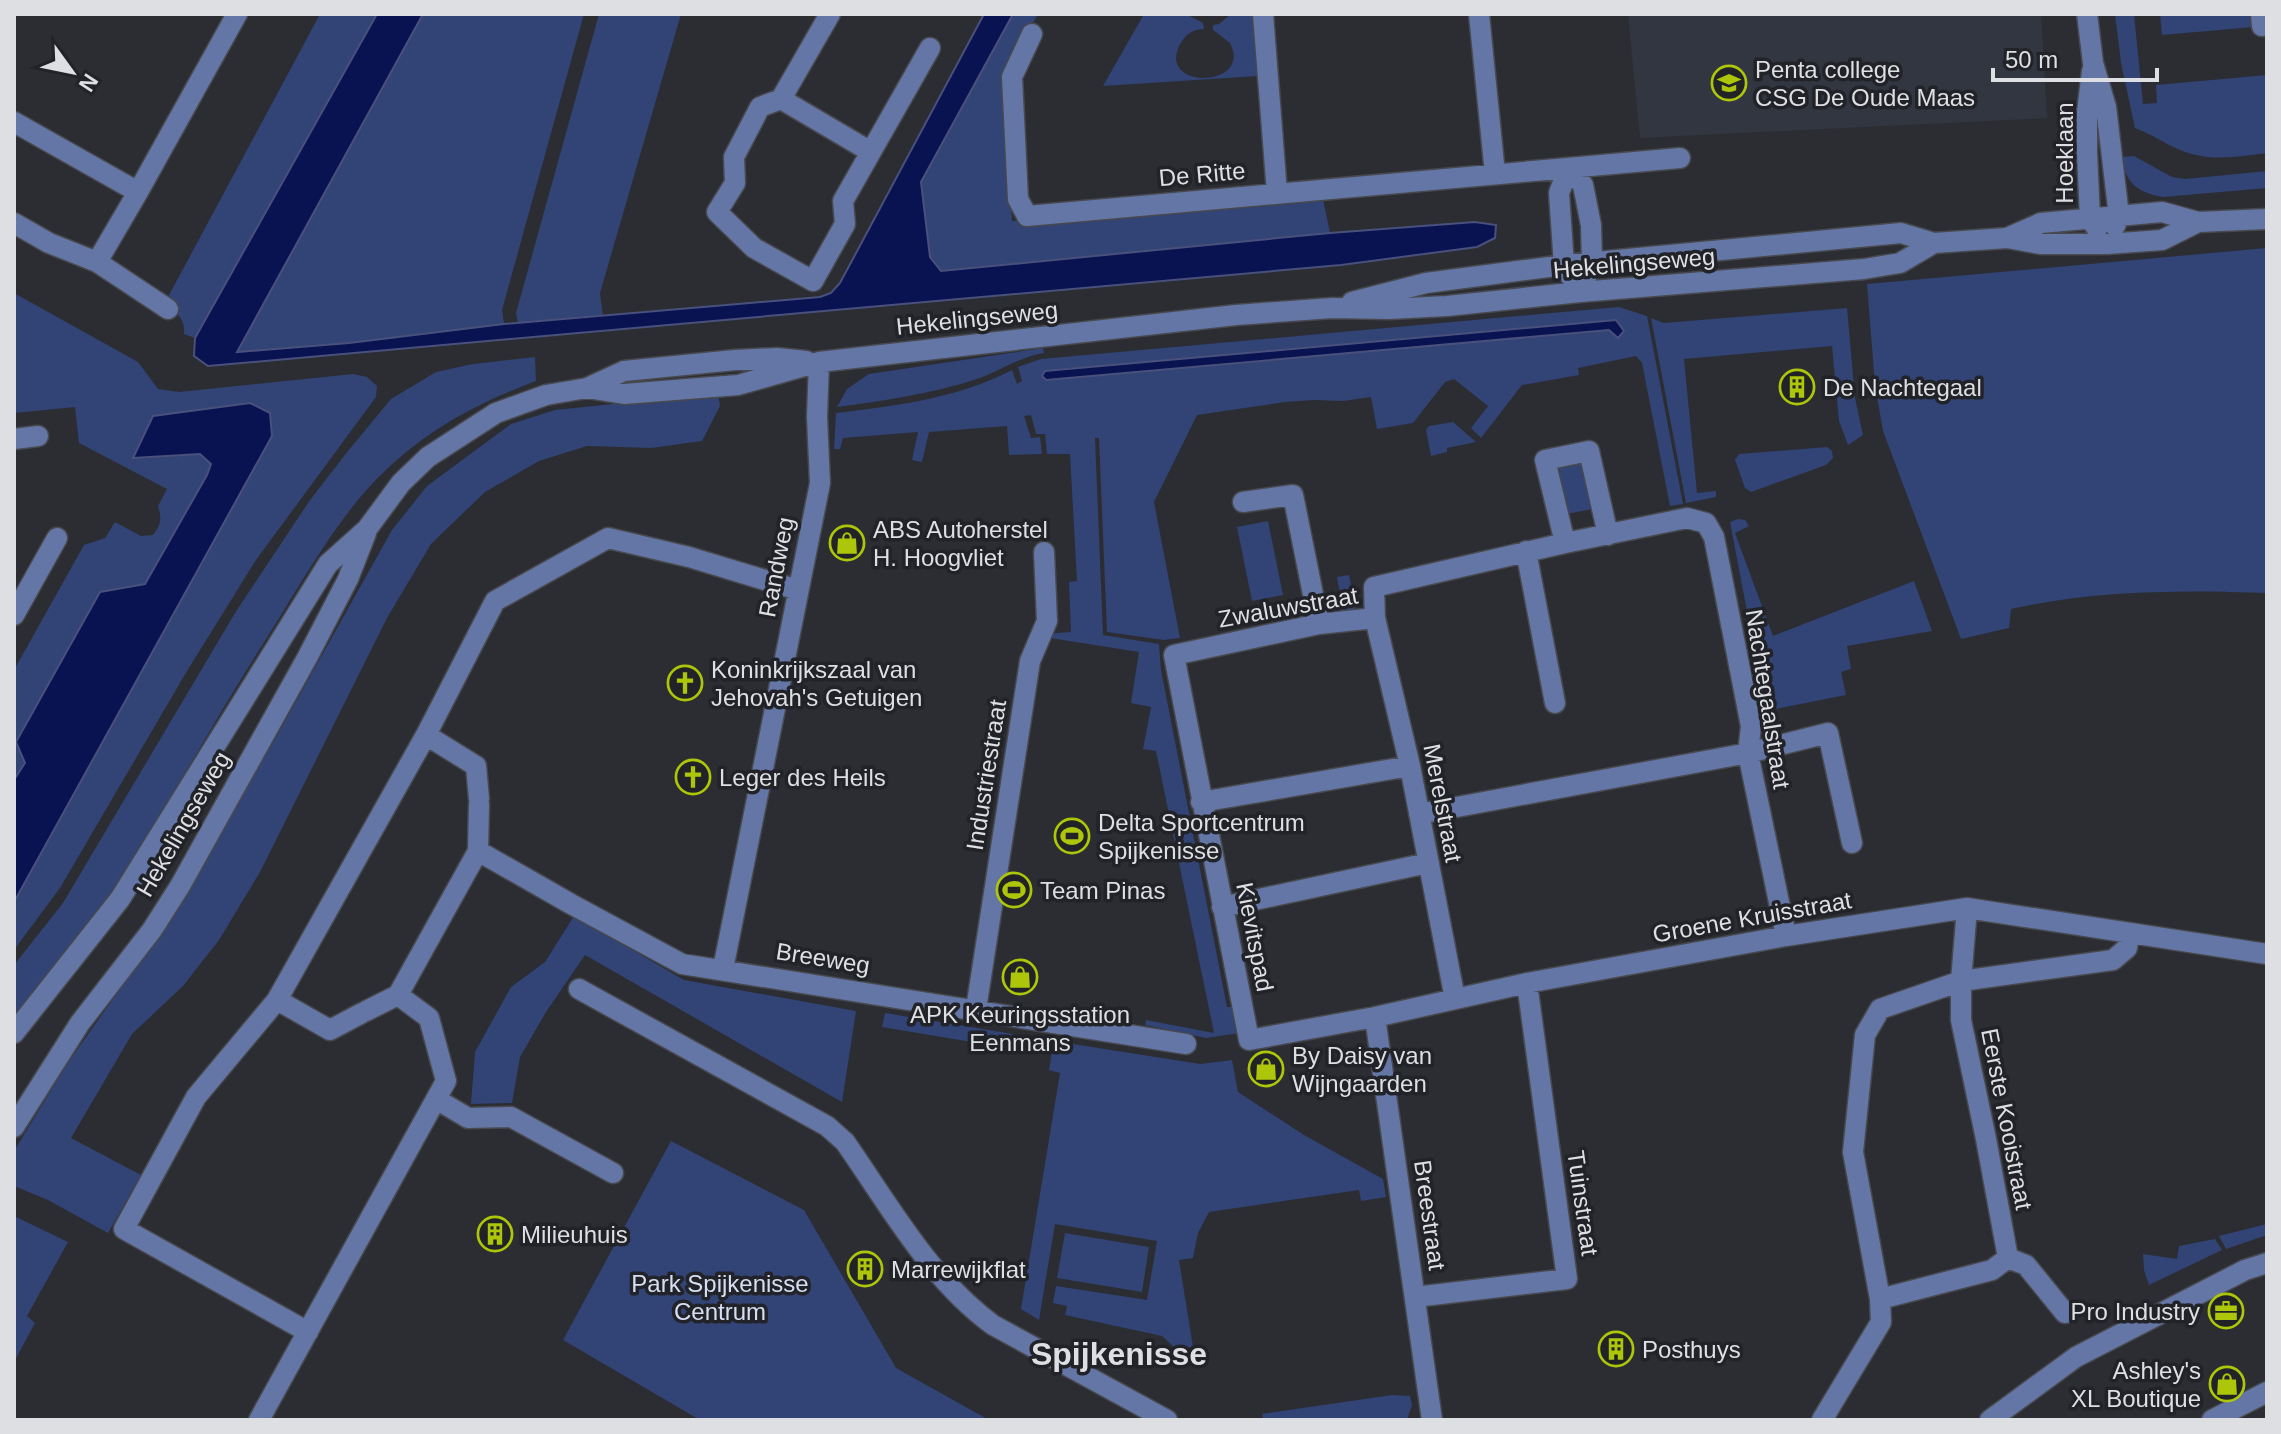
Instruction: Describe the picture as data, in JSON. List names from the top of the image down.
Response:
{
  "streets": {
    "street": [
      "Hoeklaan",
      "De Ritte",
      "Hekelingseweg",
      "Randweg",
      "Zwaluwstraat",
      "Nachtegaalstraat",
      "Industriestraat",
      "Merelstraat",
      "Groene Kruisstraat",
      "Kievitspad",
      "Breeweg",
      "Eerste Kooistraat",
      "Tuinstraat",
      "Breestraat"
    ]
  },
  "crossings": [
    ["Hoeklaan", "Hekelingseweg"],
    ["Hekelingseweg", "Randweg"],
    ["Randweg", "Breeweg"],
    ["Zwaluwstraat", "Nachtegaalstraat"],
    ["Zwaluwstraat", "Merelstraat"],
    ["Zwaluwstraat", "Kievitspad"],
    ["Nachtegaalstraat", "Groene Kruisstraat"],
    ["Industriestraat", "Breeweg"],
    ["Merelstraat", "Groene Kruisstraat"],
    ["Groene Kruisstraat", "Kievitspad"],
    ["Groene Kruisstraat", "Eerste Kooistraat"],
    ["Groene Kruisstraat", "Tuinstraat"],
    ["Groene Kruisstraat", "Breestraat"],
    ["Tuinstraat", "Breestraat"]
  ],
  "districts": ["Spijkenisse"],
  "parks": ["Park Spijkenisse Centrum"],
  "places": {
    "school or university": ["Penta college CSG De Oude Maas"],
    "building": [
      "De Nachtegaal",
      "Milieuhuis",
      "Marrewijkflat",
      "Posthuys"
    ],
    "shop": [
      "ABS Autoherstel H. Hoogvliet",
      "APK Keuringsstation Eenmans",
      "By Daisy van Wijngaarden",
      "Ashley's XL Boutique"
    ],
    "church": ["Koninkrijkszaal van Jehovah's Getuigen", "Leger des Heils"],
    "sports": ["Delta Sportcentrum Spijkenisse", "Team Pinas"],
    "office": ["Pro Industry"]
  },
  "scale_bar": "50 m",
  "north": "bottom right"
}
